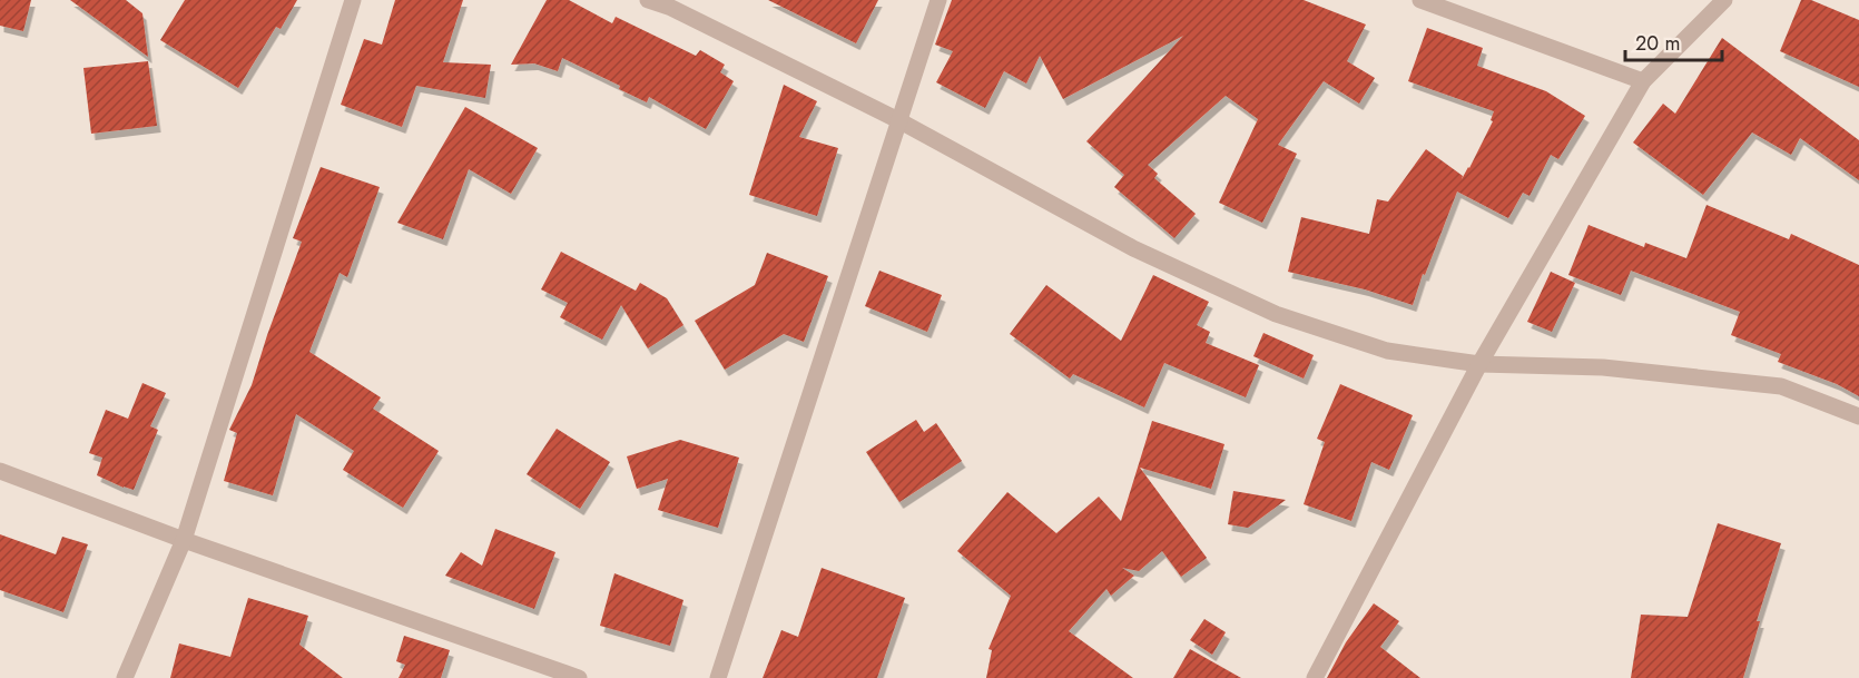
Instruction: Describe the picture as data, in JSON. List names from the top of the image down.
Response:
{
  "scale_bar": "20 m"
}
